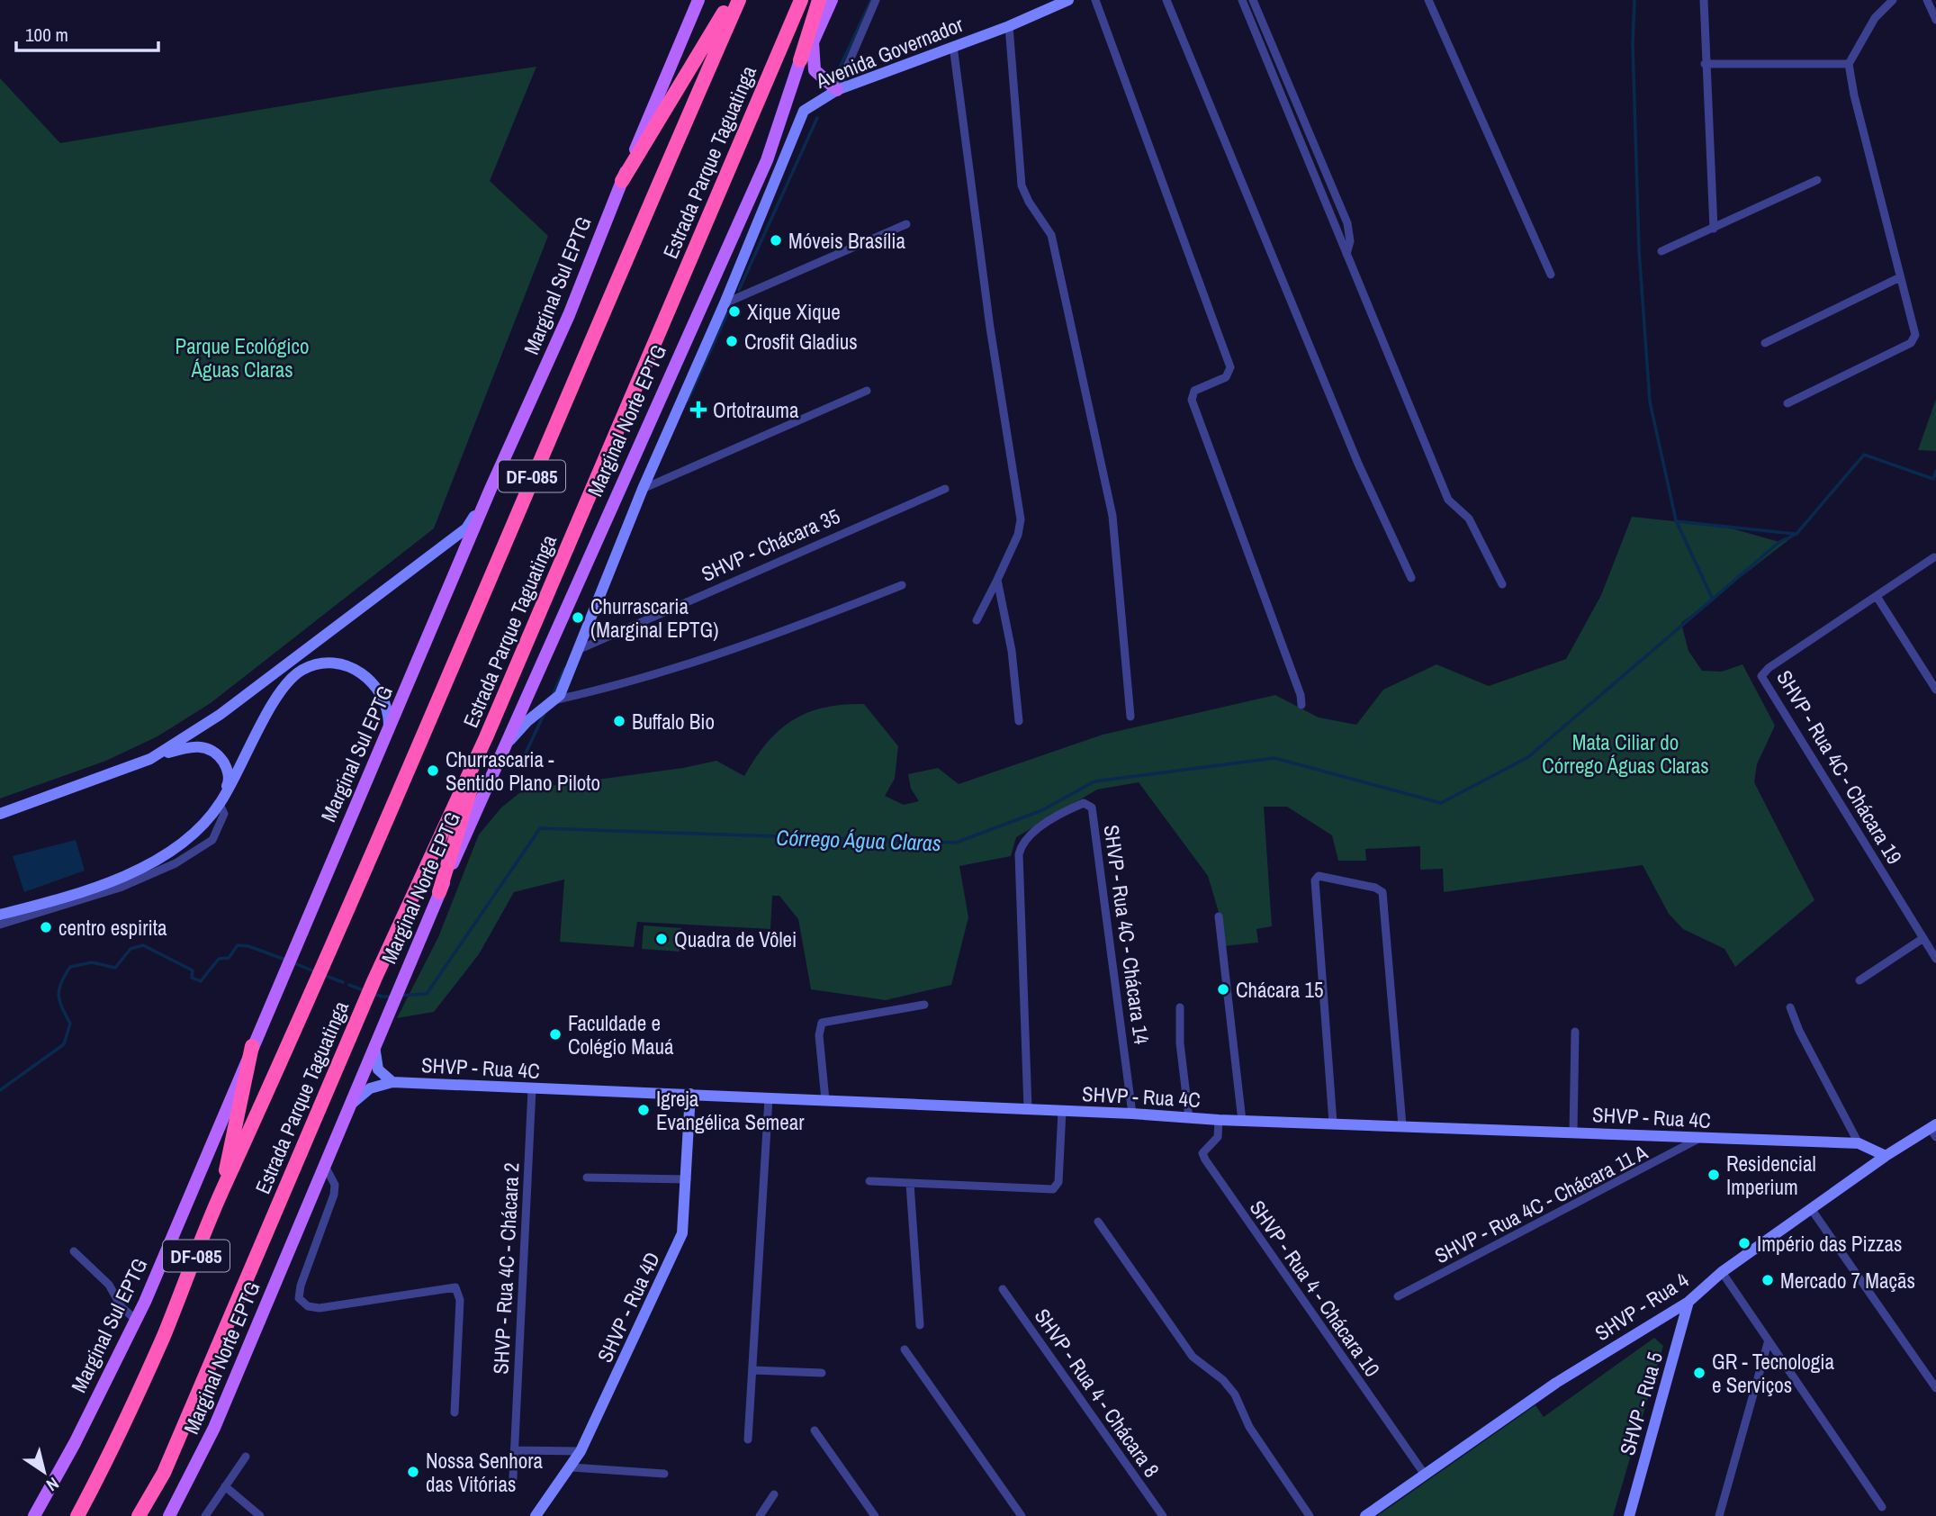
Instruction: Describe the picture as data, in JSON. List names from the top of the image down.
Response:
{
  "streets": {
    "highway": ["Estrada Parque Taguatinga", "DF-085"],
    "main road": ["Marginal Sul EPTG", "Marginal Norte EPTG"],
    "street": [
      "Avenida Governador",
      "SHVP - Chácara 35",
      "SHVP - Rua 4C - Chácara 19",
      "SHVP - Rua 4C - Chácara 14",
      "SHVP - Rua 4C",
      "SHVP - Rua 4C - Chácara 11 A",
      "SHVP - Rua 4C - Chácara 2",
      "SHVP - Rua 4 - Chácara 10",
      "SHVP - Rua 4",
      "SHVP - Rua 4D",
      "SHVP - Rua 4 - Chácara 8",
      "SHVP - Rua 5"
    ]
  },
  "crossings": [
    ["Marginal Norte EPTG", "SHVP - Rua 4C"],
    ["SHVP - Rua 4C - Chácara 14", "SHVP - Rua 4C"],
    ["SHVP - Rua 4C", "SHVP - Rua 4C - Chácara 11 A"],
    ["SHVP - Rua 4C", "SHVP - Rua 4C - Chácara 2"],
    ["SHVP - Rua 4C", "SHVP - Rua 4 - Chácara 10"],
    ["SHVP - Rua 4C", "SHVP - Rua 4"],
    ["SHVP - Rua 4C", "SHVP - Rua 4D"],
    ["SHVP - Rua 4 - Chácara 10", "SHVP - Rua 4"],
    ["SHVP - Rua 4", "SHVP - Rua 5"]
  ],
  "water": ["Córrego Água Claras"],
  "parks": ["Parque Ecológico Águas Claras", "Mata Ciliar do Córrego Águas Claras"],
  "places": {
    "other": [
      "Móveis Brasília",
      "Xique Xique",
      "Crosfit Gladius",
      "Churrascaria (Marginal EPTG)",
      "Buffalo Bio",
      "Churrascaria - Sentido Plano Piloto",
      "centro espirita",
      "Quadra de Vôlei",
      "Chácara 15",
      "Faculdade e Colégio Mauá",
      "Igreja Evangélica Semear",
      "Residencial Imperium",
      "Império das Pizzas",
      "Mercado 7 Maçãs",
      "GR - Tecnologia e Serviços",
      "Nossa Senhora das Vitórias"
    ],
    "health": ["Ortotrauma"]
  },
  "scale_bar": "100 m",
  "north": "bottom right"
}
